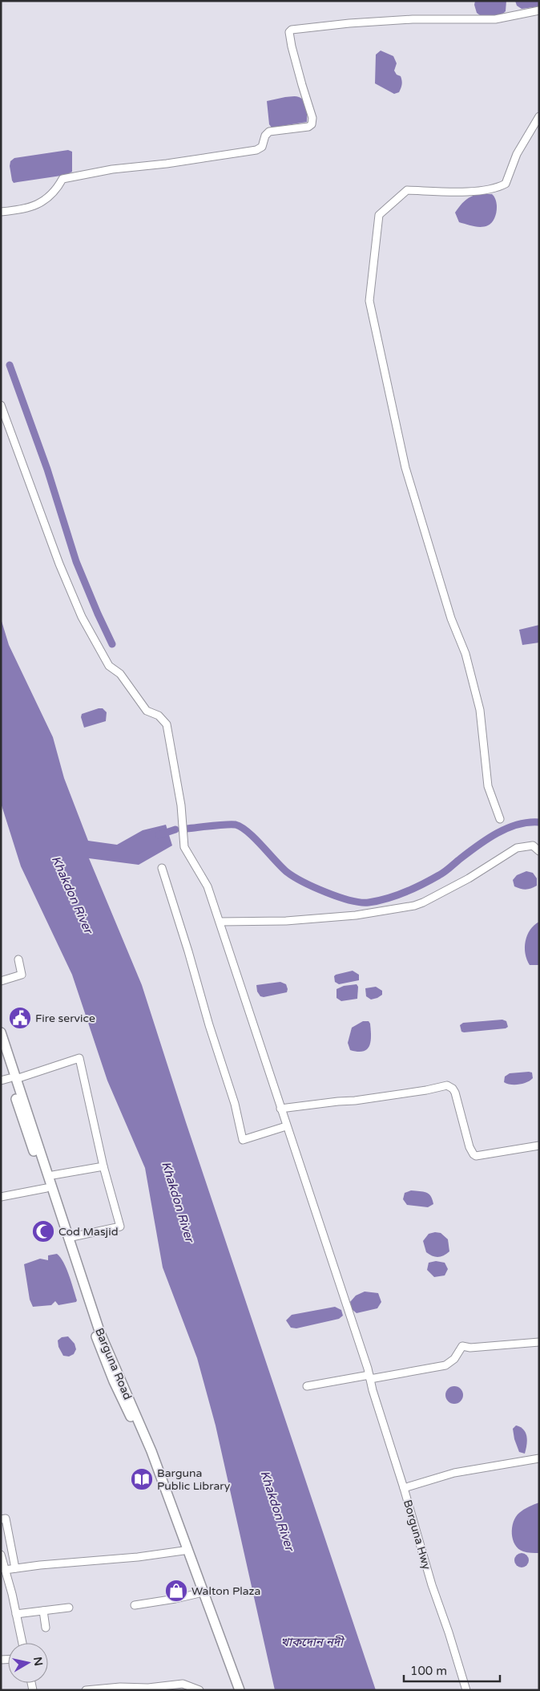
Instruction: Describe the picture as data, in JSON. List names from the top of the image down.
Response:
{
  "streets": {
    "main road": ["Barguna Road"],
    "street": ["Borguna Hwy"]
  },
  "water": ["Khakdon River", "খাকদোন নদী"],
  "places": {
    "public building": ["Fire service"],
    "mosque": ["Cod Masjid"],
    "library": ["Barguna Public Library"],
    "shop": ["Walton Plaza"]
  },
  "scale_bar": "100 m",
  "north": "right"
}
